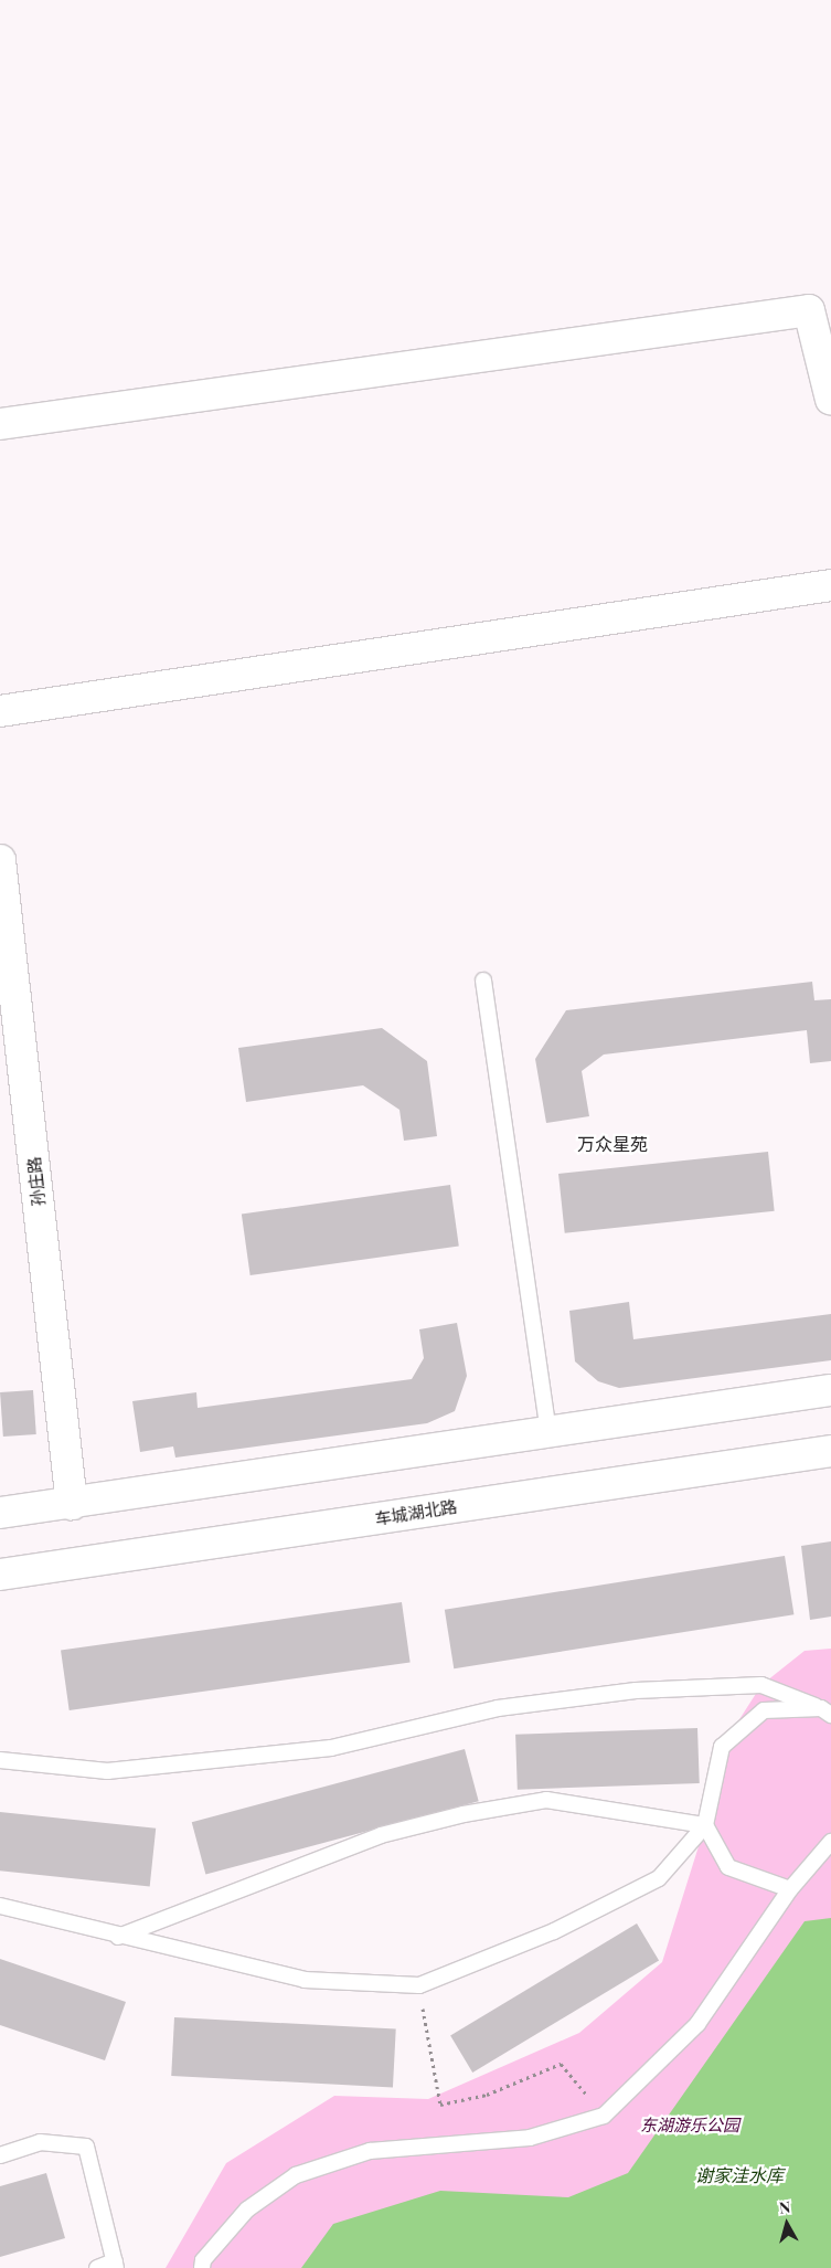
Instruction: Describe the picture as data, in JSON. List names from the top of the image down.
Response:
{
  "streets": {
    "street": ["孙庄路", "车城湖北路"]
  },
  "districts": ["万众星苑"],
  "water": ["谢家洼水库"],
  "parks": ["东湖游乐公园"],
  "north": "top"
}
